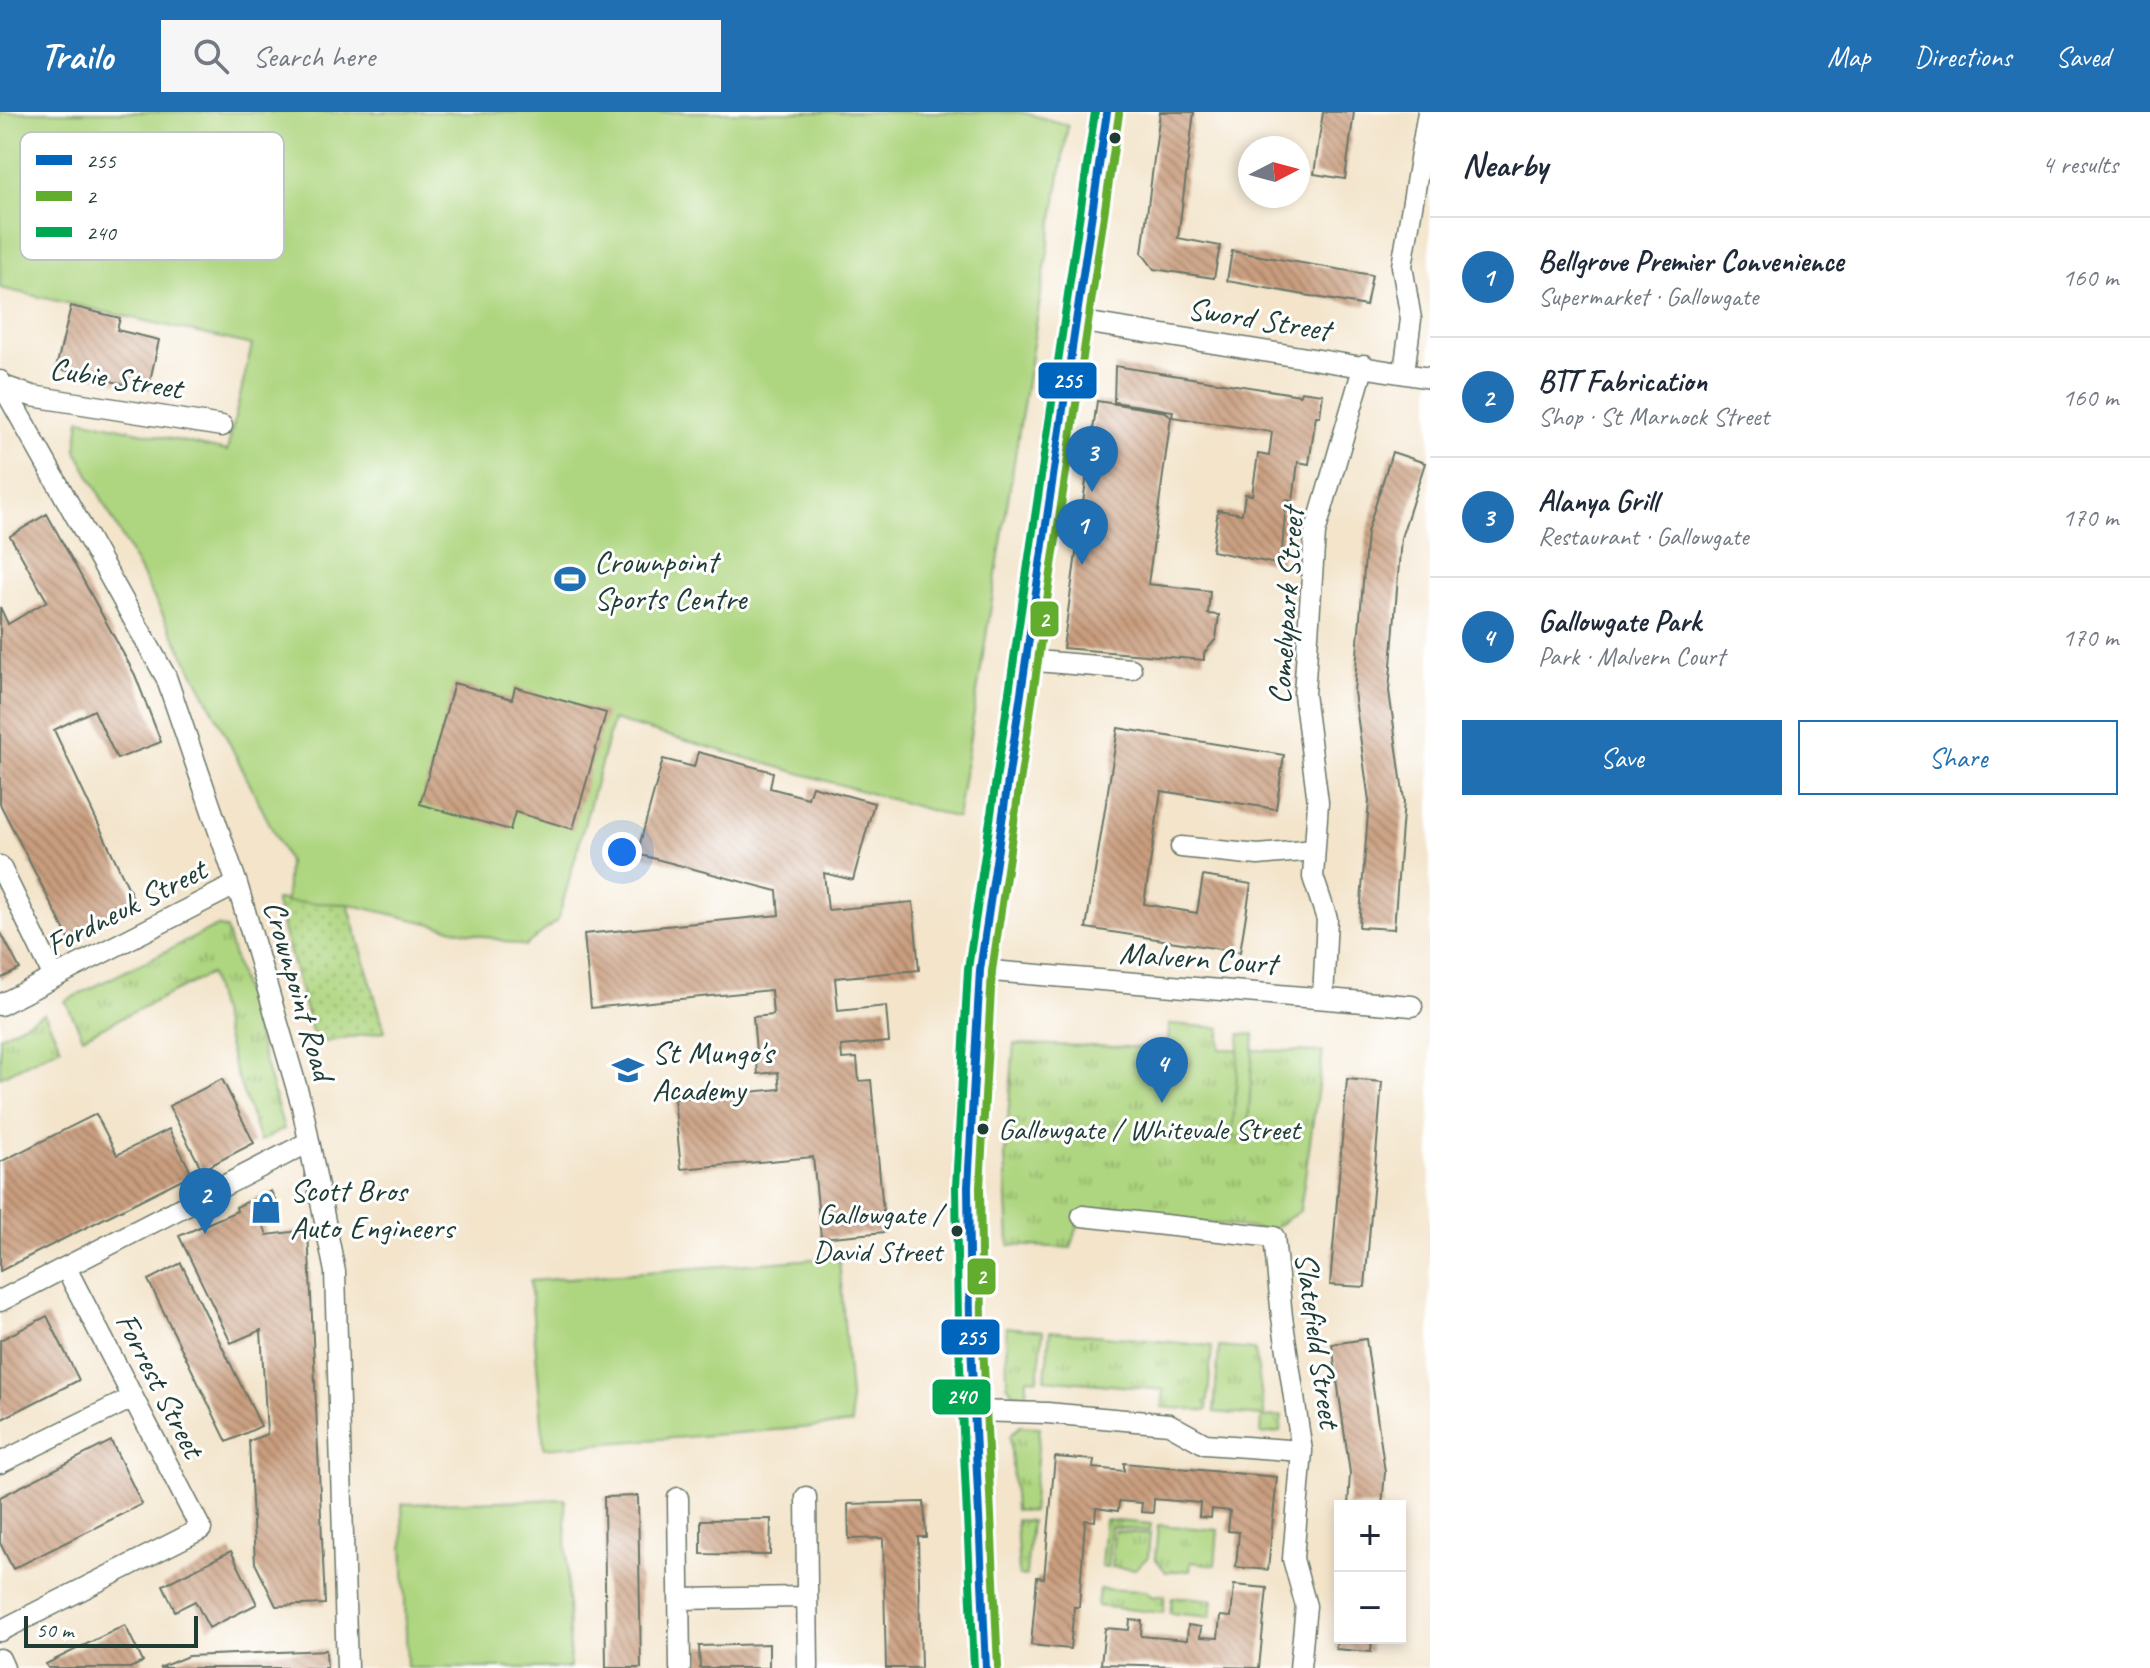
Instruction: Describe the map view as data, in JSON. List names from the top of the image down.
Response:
{
  "streets": {
    "street": [
      "Sword Street",
      "Cubie Street",
      "Comelypark Street",
      "Fordneuk Street",
      "Malvern Court",
      "Crownpoint Road",
      "Slatefield Street",
      "Forrest Street"
    ]
  },
  "crossings": [
    ["Sword Street", "Comelypark Street"],
    ["Cubie Street", "Crownpoint Road"],
    ["Comelypark Street", "Malvern Court"],
    ["Fordneuk Street", "Crownpoint Road"]
  ],
  "places": {
    "sports": ["Crownpoint Sports Centre"],
    "school or university": ["St Mungo's Academy"],
    "other": ["Gallowgate / Whitevale Street", "Gallowgate / David Street"],
    "shop": ["Scott Bros Auto Engineers"]
  },
  "lines": ["transit line 255", "transit line 240", "transit line 2"],
  "legend": ["255", "2", "240"],
  "scale_bar": "50 m",
  "north": "right",
  "page": {
    "header": "Trailo",
    "search": "Search here",
    "nav": ["Map", "Directions", "Saved"],
    "heading": ["Nearby", "4 results"],
    "list": [
      {
        "mark": "1",
        "name": "Bellgrove Premier Convenience",
        "note": "Supermarket · Gallowgate",
        "value": "160 m"
      },
      {
        "mark": "2",
        "name": "BTT Fabrication",
        "note": "Shop · St Marnock Street",
        "value": "160 m"
      },
      {
        "mark": "3",
        "name": "Alanya Grill",
        "note": "Restaurant · Gallowgate",
        "value": "170 m"
      },
      {
        "mark": "4",
        "name": "Gallowgate Park",
        "note": "Park · Malvern Court",
        "value": "170 m"
      }
    ],
    "pins": [
      "3",
      "1",
      "4",
      "2"
    ],
    "buttons": ["Save", "Share"],
    "map_buttons": ["+", "−"],
    "scale": "50 m"
  }
}
